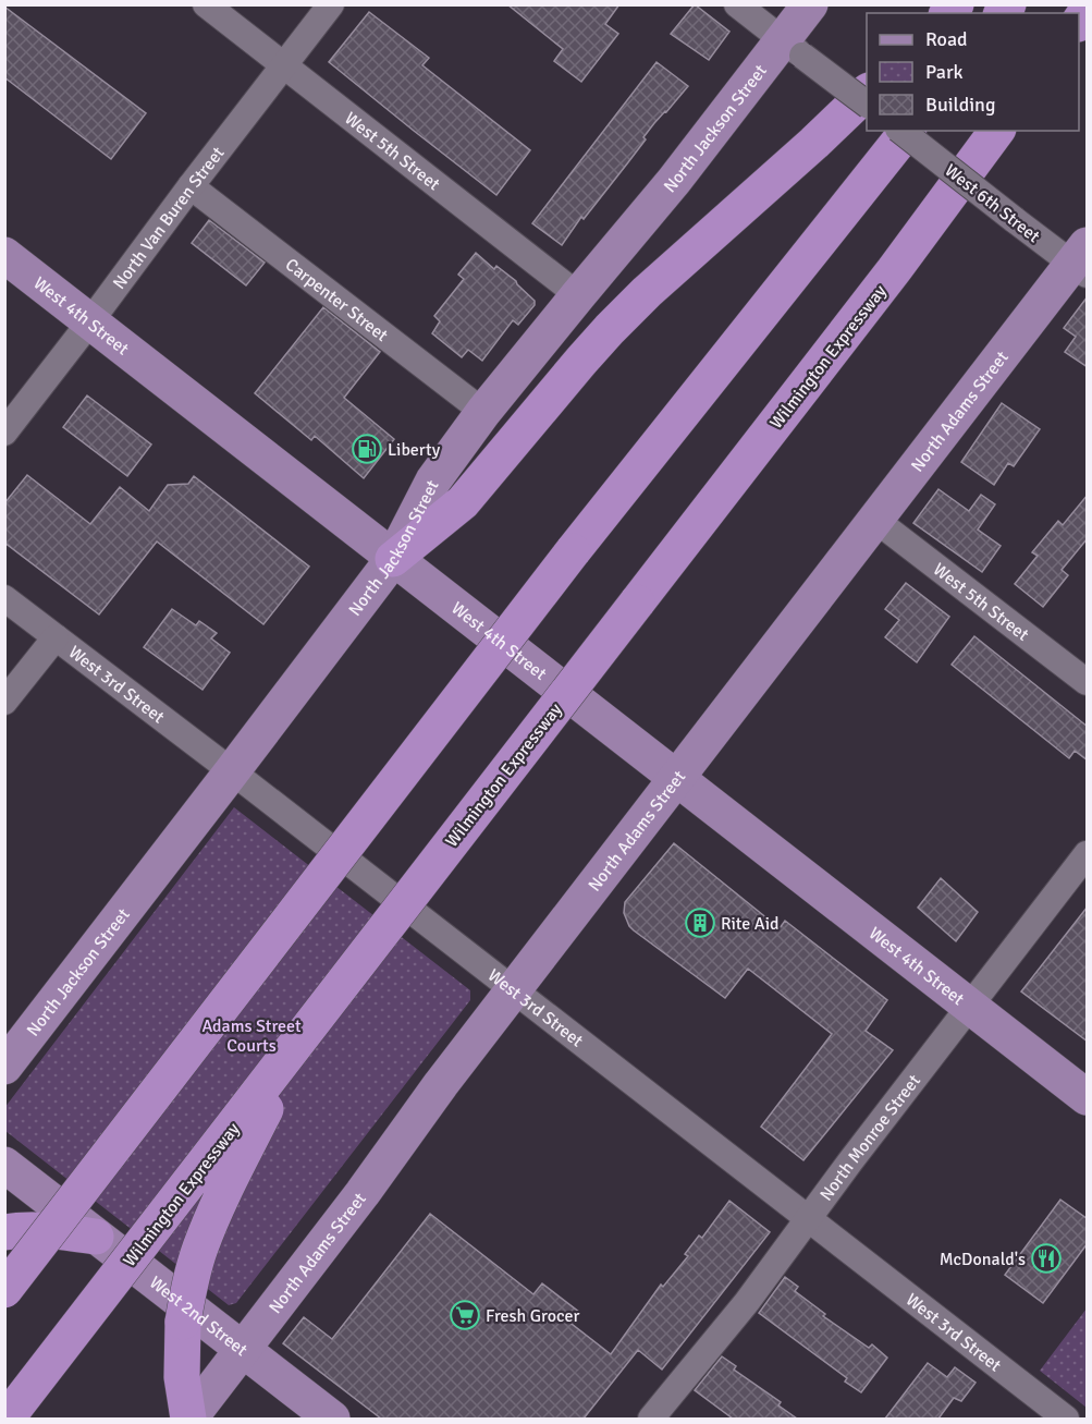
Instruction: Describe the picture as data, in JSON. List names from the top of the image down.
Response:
{
  "streets": {
    "highway": ["Wilmington Expressway"],
    "main road": [
      "North Jackson Street",
      "West 4th Street",
      "North Adams Street",
      "West 2nd Street"
    ],
    "street": [
      "West 5th Street",
      "West 6th Street",
      "North Van Buren Street",
      "Carpenter Street",
      "West 3rd Street",
      "North Monroe Street"
    ]
  },
  "crossings": [
    ["North Jackson Street", "West 5th Street"],
    ["North Jackson Street", "Carpenter Street"],
    ["North Jackson Street", "West 4th Street"],
    ["North Jackson Street", "West 3rd Street"],
    ["West 5th Street", "North Van Buren Street"],
    ["West 5th Street", "North Adams Street"],
    ["West 6th Street", "North Adams Street"],
    ["North Van Buren Street", "Carpenter Street"],
    ["North Van Buren Street", "West 4th Street"],
    ["West 4th Street", "North Adams Street"],
    ["West 4th Street", "North Monroe Street"],
    ["North Adams Street", "West 3rd Street"],
    ["North Adams Street", "West 2nd Street"],
    ["West 3rd Street", "North Monroe Street"]
  ],
  "parks": ["Adams Street Courts"],
  "places": {
    "fuel station": ["Liberty"],
    "building": ["Rite Aid"],
    "restaurant": ["McDonald's"],
    "supermarket": ["Fresh Grocer"]
  },
  "legend": ["Road", "Park", "Building"]
}
